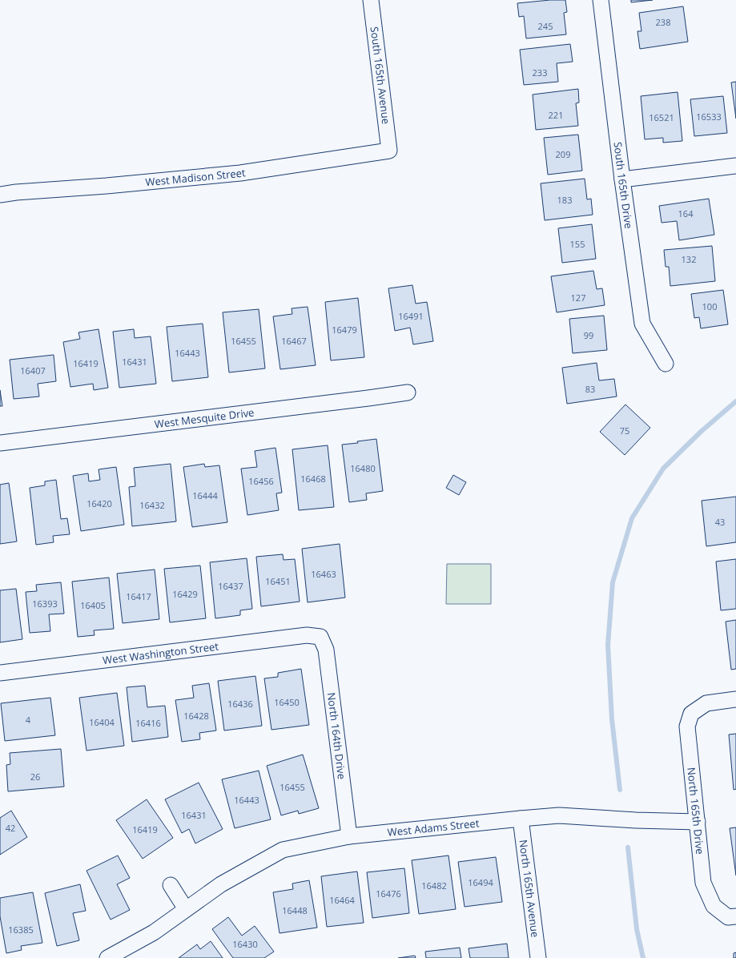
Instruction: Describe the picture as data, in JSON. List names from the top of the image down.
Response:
{
  "streets": {
    "street": [
      "South 165th Avenue",
      "West Madison Street",
      "South 165th Drive",
      "West Mesquite Drive",
      "West Washington Street",
      "North 164th Drive",
      "North 165th Drive",
      "West Adams Street",
      "North 165th Avenue"
    ]
  },
  "crossings": [
    ["South 165th Avenue", "West Madison Street"],
    ["West Washington Street", "North 164th Drive"],
    ["North 164th Drive", "West Adams Street"],
    ["North 165th Drive", "West Adams Street"],
    ["West Adams Street", "North 165th Avenue"]
  ],
  "house_numbers": [
    "238",
    "245",
    "233",
    "221",
    "16533",
    "16521",
    "209",
    "183",
    "164",
    "155",
    "132",
    "127",
    "100",
    "16491",
    "16479",
    "99",
    "16455",
    "16467",
    "16443",
    "16431",
    "16419",
    "16407",
    "83",
    "75",
    "16480",
    "16468",
    "16456",
    "16444",
    "16420",
    "16432",
    "43",
    "16463",
    "16451",
    "16437",
    "16429",
    "16417",
    "16393",
    "16405",
    "16450",
    "16436",
    "16428",
    "4",
    "16404",
    "16416",
    "26",
    "16455",
    "16443",
    "16431",
    "42",
    "16419",
    "16494",
    "16482",
    "16476",
    "16464",
    "16448",
    "16385",
    "16430"
  ]
}
